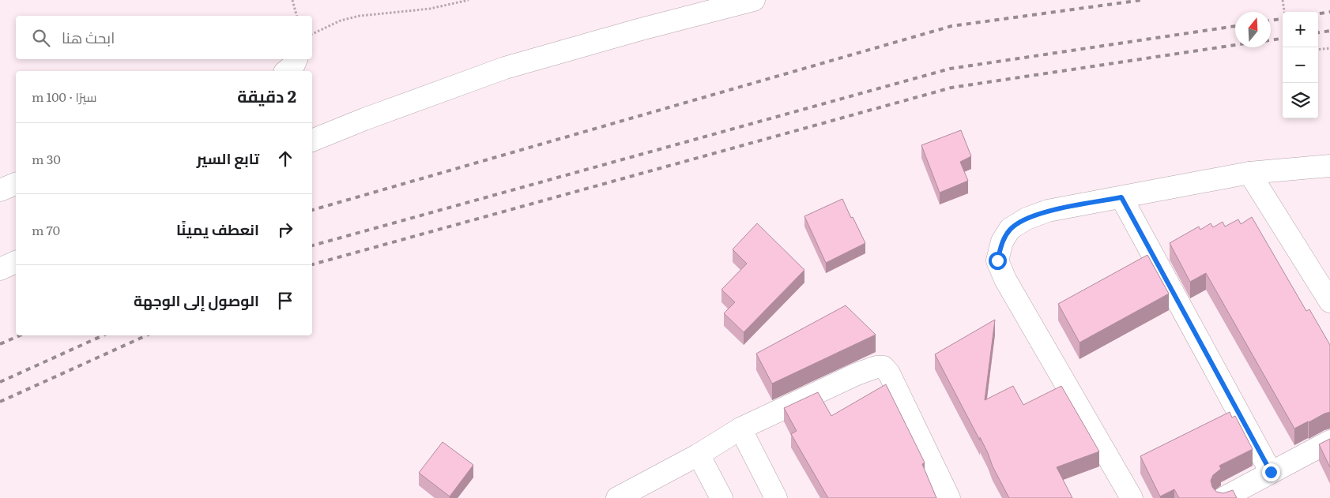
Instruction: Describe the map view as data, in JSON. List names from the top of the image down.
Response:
{
  "north": "top",
  "page": {
    "map_buttons": ["+", "−"],
    "search": "ابحث هنا",
    "heading": ["2 دقيقة", "سيرًا · 100 m"],
    "list": [
      ["تابع السير", "30 m"],
      ["انعطف يمينًا", "70 m"],
      "الوصول إلى الوجهة"
    ]
  }
}
